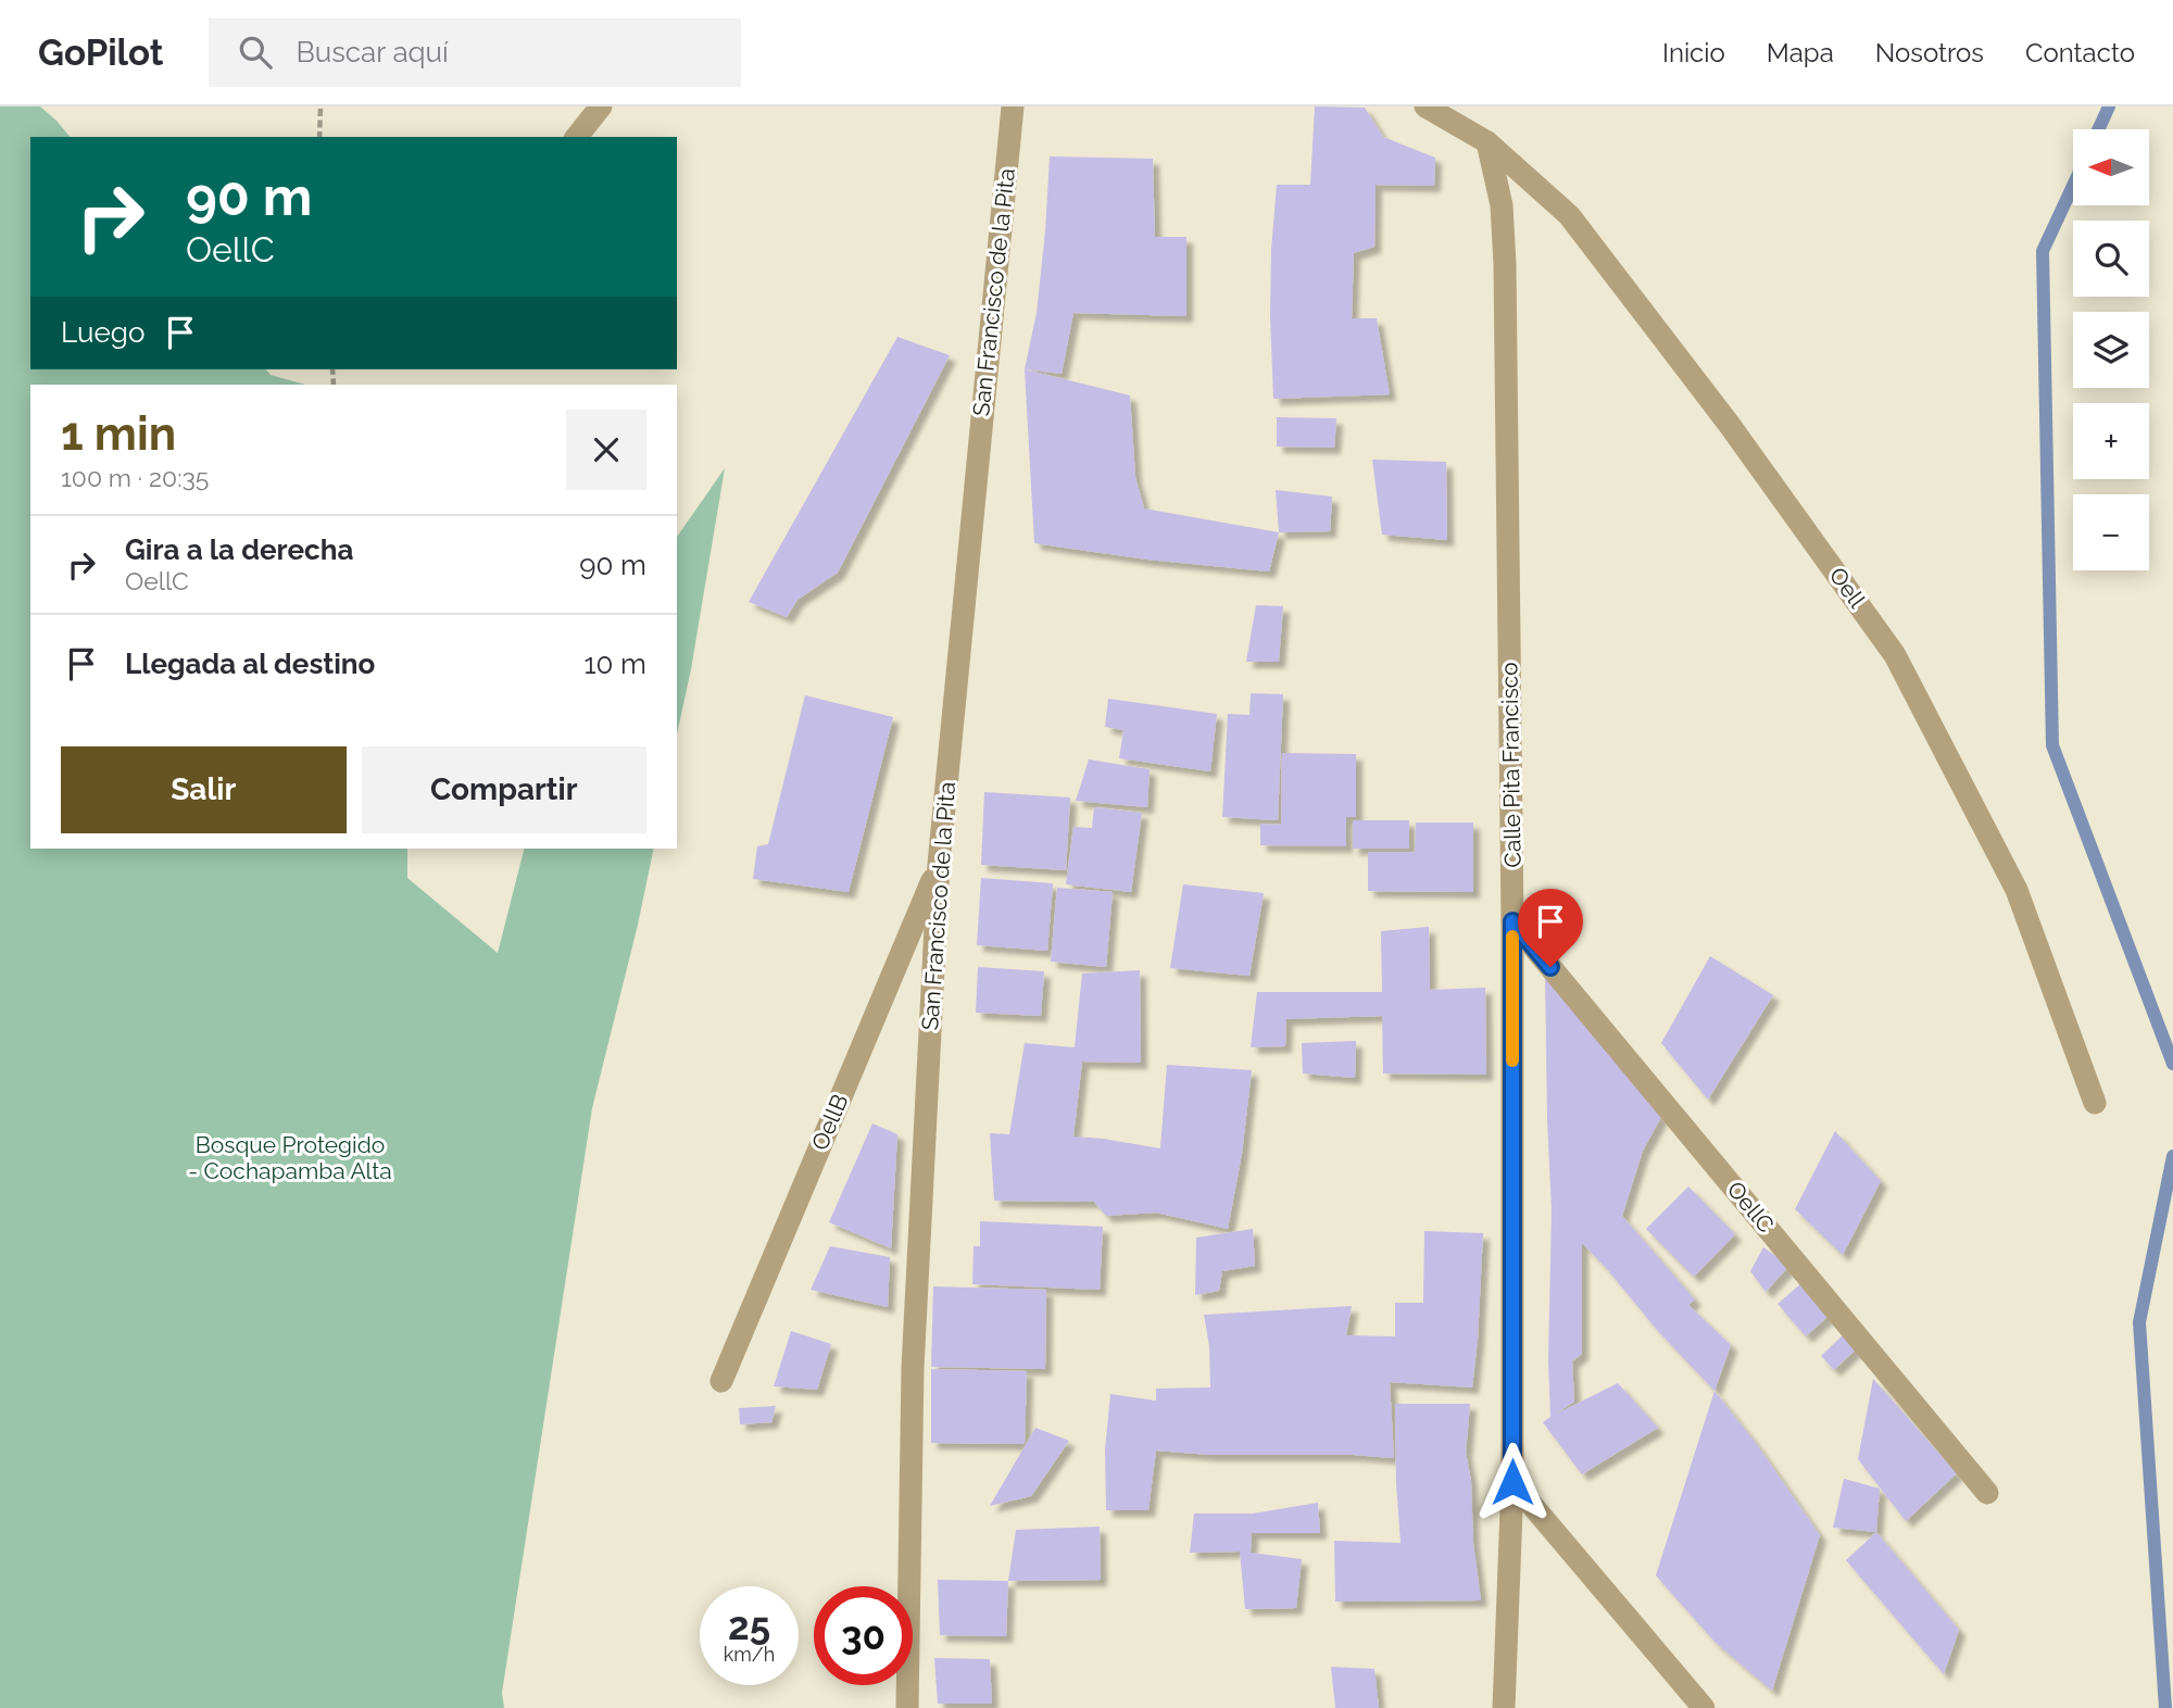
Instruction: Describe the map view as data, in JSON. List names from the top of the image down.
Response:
{
  "streets": {
    "street": [
      "San Francisco de la Pita",
      "Oell",
      "Calle Pita Francisco",
      "OellB",
      "OellC"
    ]
  },
  "crossings": [
    ["San Francisco de la Pita", "OellB"],
    ["Oell", "Calle Pita Francisco"],
    ["Calle Pita Francisco", "OellC"]
  ],
  "parks": ["Bosque Protegido - Cochapamba Alta"],
  "north": "left",
  "page": {
    "header": "GoPilot",
    "search": "Buscar aquí",
    "nav": [
      "Inicio",
      "Mapa",
      "Nosotros",
      "Contacto"
    ],
    "map_buttons": ["+", "−"],
    "turn": ["90 m", "OellC"],
    "then": "Luego",
    "heading": ["1 min", "100 m · 20:35"],
    "list": [
      {
        "name": "Gira a la derecha",
        "note": "OellC",
        "value": "90 m"
      },
      {
        "name": "Llegada al destino",
        "value": "10 m"
      }
    ],
    "buttons": ["Salir", "Compartir"],
    "speed": "25 km/h",
    "limit": "30"
  }
}
